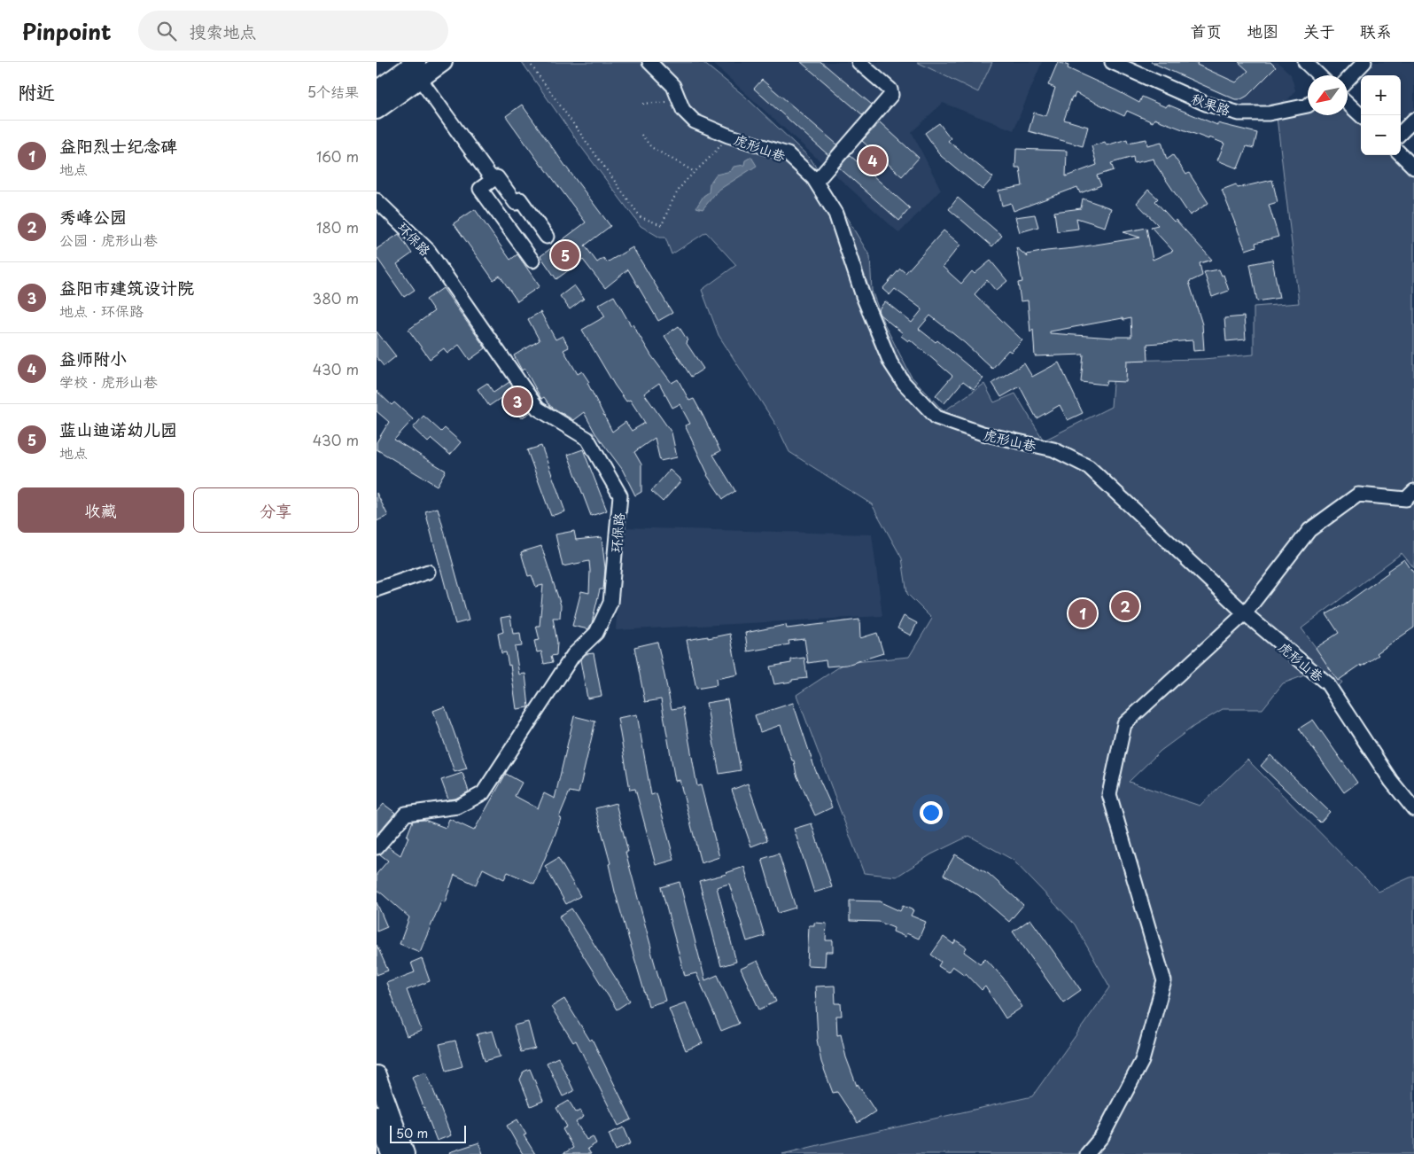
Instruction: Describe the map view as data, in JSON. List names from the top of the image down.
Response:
{
  "streets": {
    "street": ["秋果路", "虎形山巷", "环保路"]
  },
  "scale_bar": "50 m",
  "north": "bottom left",
  "page": {
    "header": "Pinpoint",
    "search": "搜索地点",
    "nav": [
      "首页",
      "地图",
      "关于",
      "联系"
    ],
    "heading": ["附近", "5个结果"],
    "map_buttons": ["+", "−"],
    "list": [
      {
        "mark": "1",
        "name": "益阳烈士纪念碑",
        "note": "地点",
        "value": "160 m"
      },
      {
        "mark": "2",
        "name": "秀峰公园",
        "note": "公园 · 虎形山巷",
        "value": "180 m"
      },
      {
        "mark": "3",
        "name": "益阳市建筑设计院",
        "note": "地点 · 环保路",
        "value": "380 m"
      },
      {
        "mark": "4",
        "name": "益师附小",
        "note": "学校 · 虎形山巷",
        "value": "430 m"
      },
      {
        "mark": "5",
        "name": "蓝山迪诺幼儿园",
        "note": "地点",
        "value": "430 m"
      }
    ],
    "pins": [
      "4",
      "5",
      "3",
      "2",
      "1"
    ],
    "buttons": ["收藏", "分享"],
    "scale": "50 m"
  }
}
